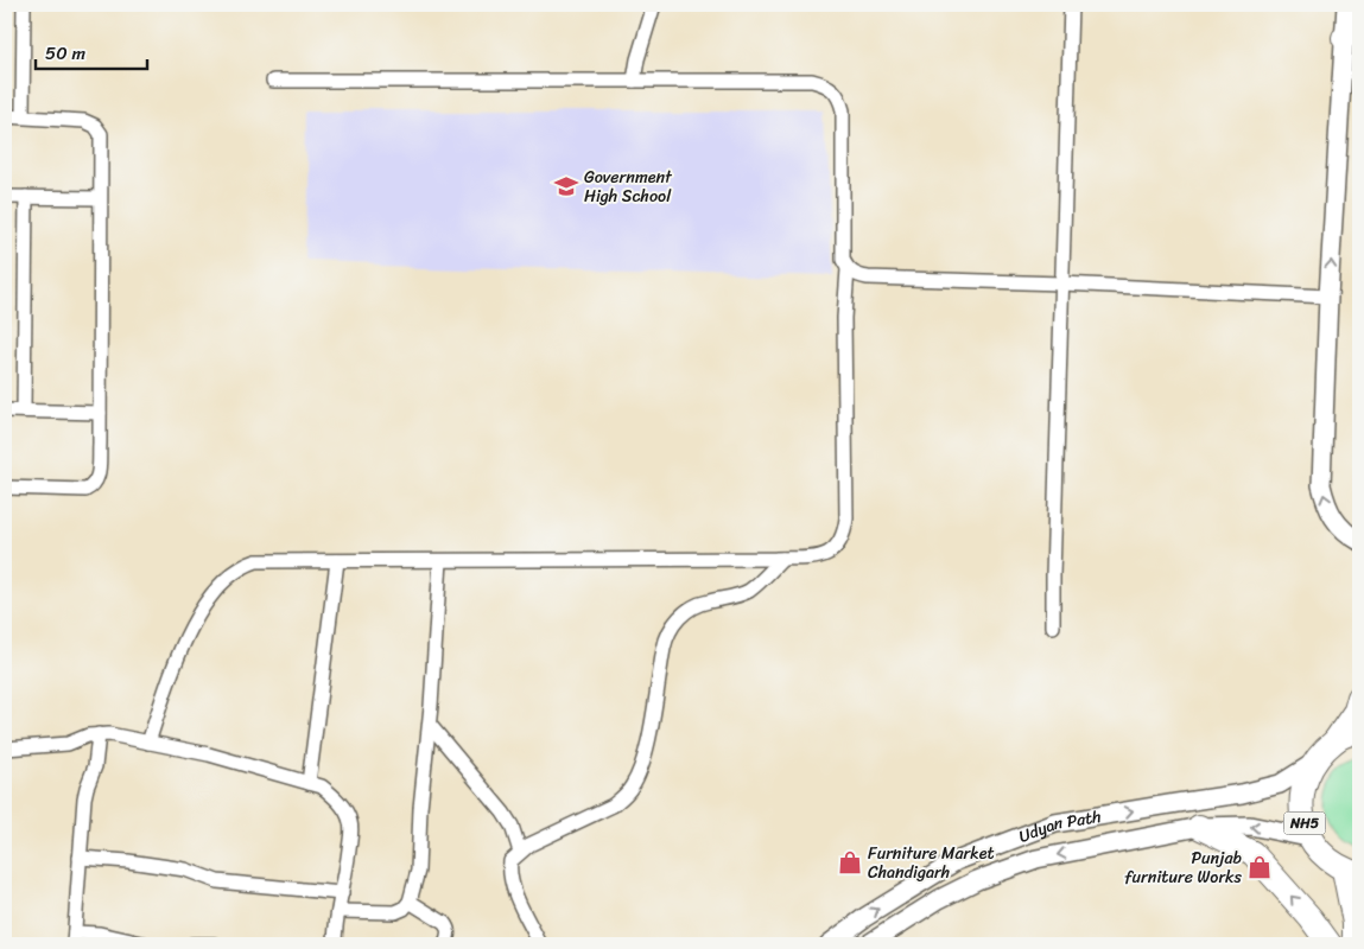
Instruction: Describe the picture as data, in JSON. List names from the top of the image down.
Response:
{
  "streets": {
    "highway": ["NH5"],
    "main road": ["Udyan Path"]
  },
  "crossings": [
    ["NH5", "Udyan Path"]
  ],
  "places": {
    "school or university": ["Government High School"],
    "shop": ["Furniture Market Chandigarh", "Punjab furniture Works"]
  },
  "scale_bar": "50 m"
}
